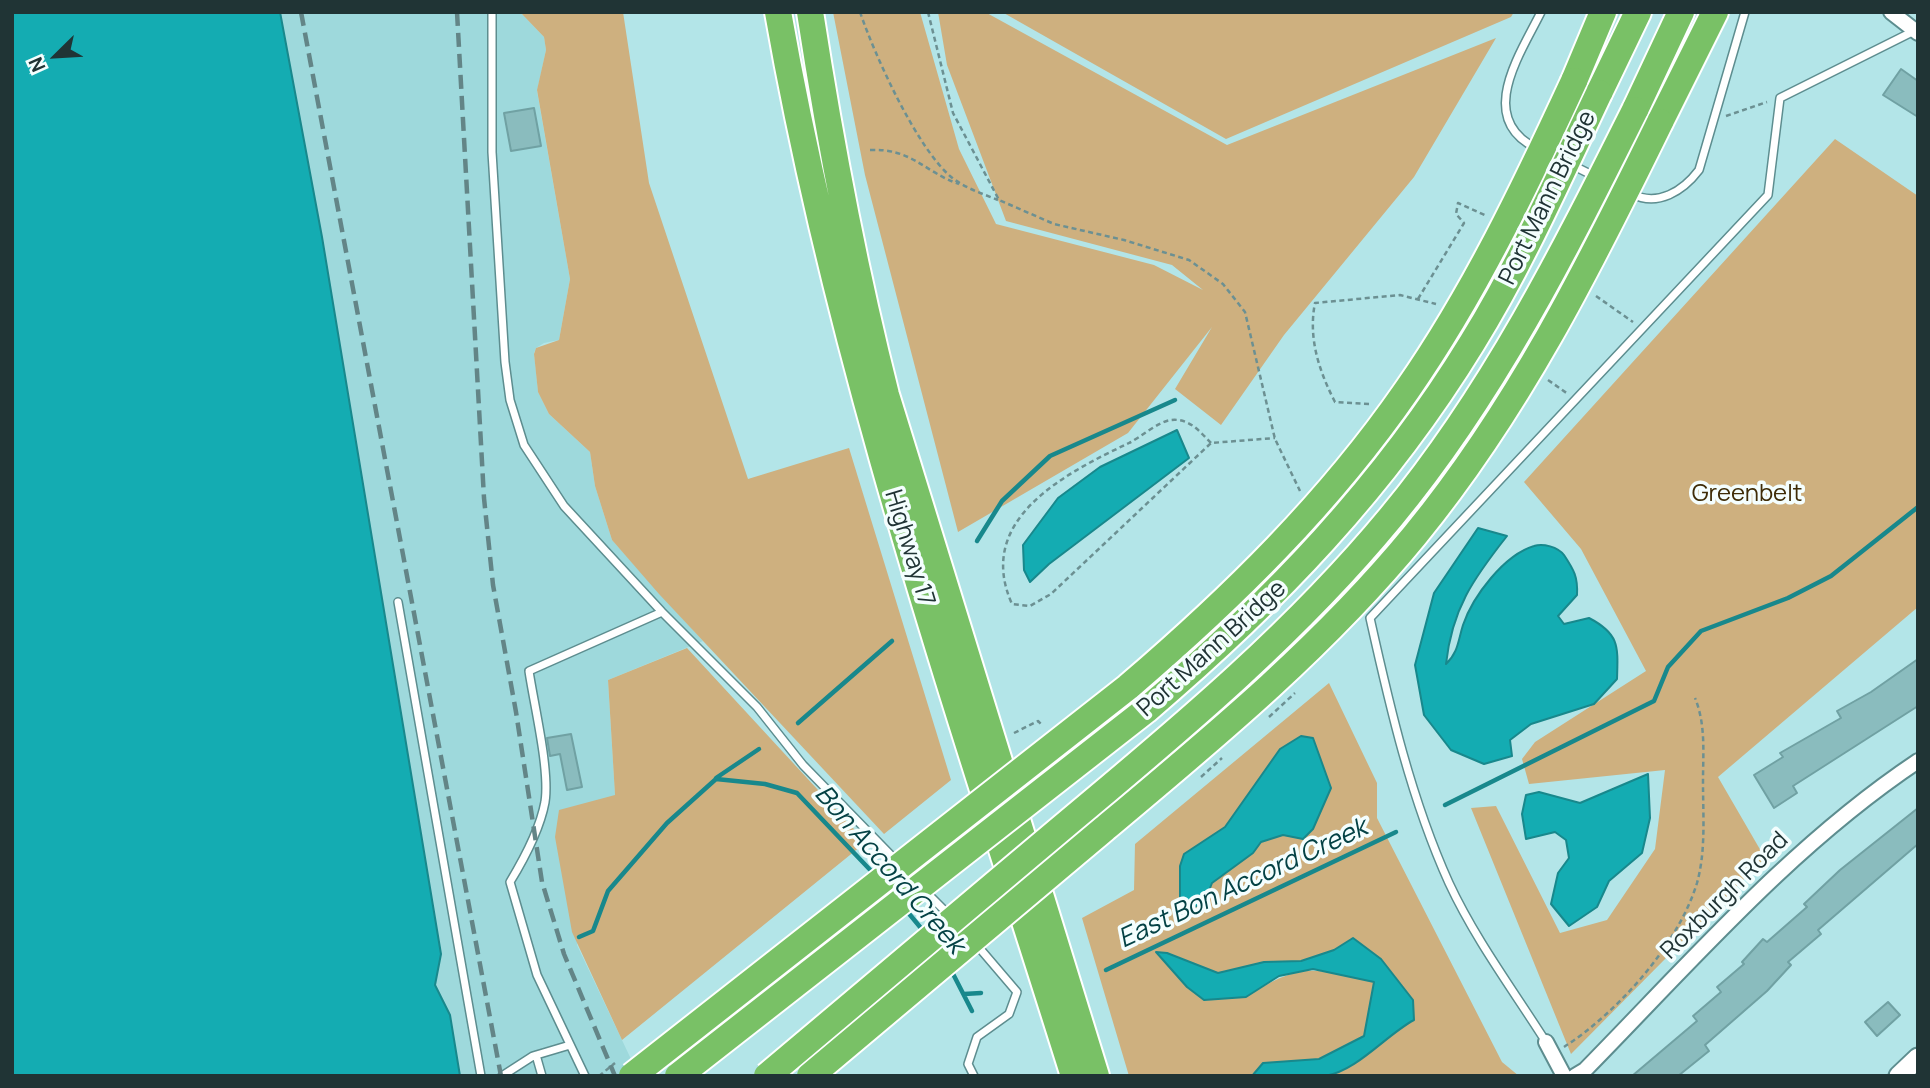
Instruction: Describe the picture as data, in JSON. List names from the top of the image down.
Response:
{
  "streets": {
    "highway": ["Port Mann Bridge", "Highway 17"],
    "street": ["Roxburgh Road"]
  },
  "water": ["Bon Accord Creek", "East Bon Accord Creek"],
  "parks": ["Greenbelt"],
  "north": "bottom left"
}
